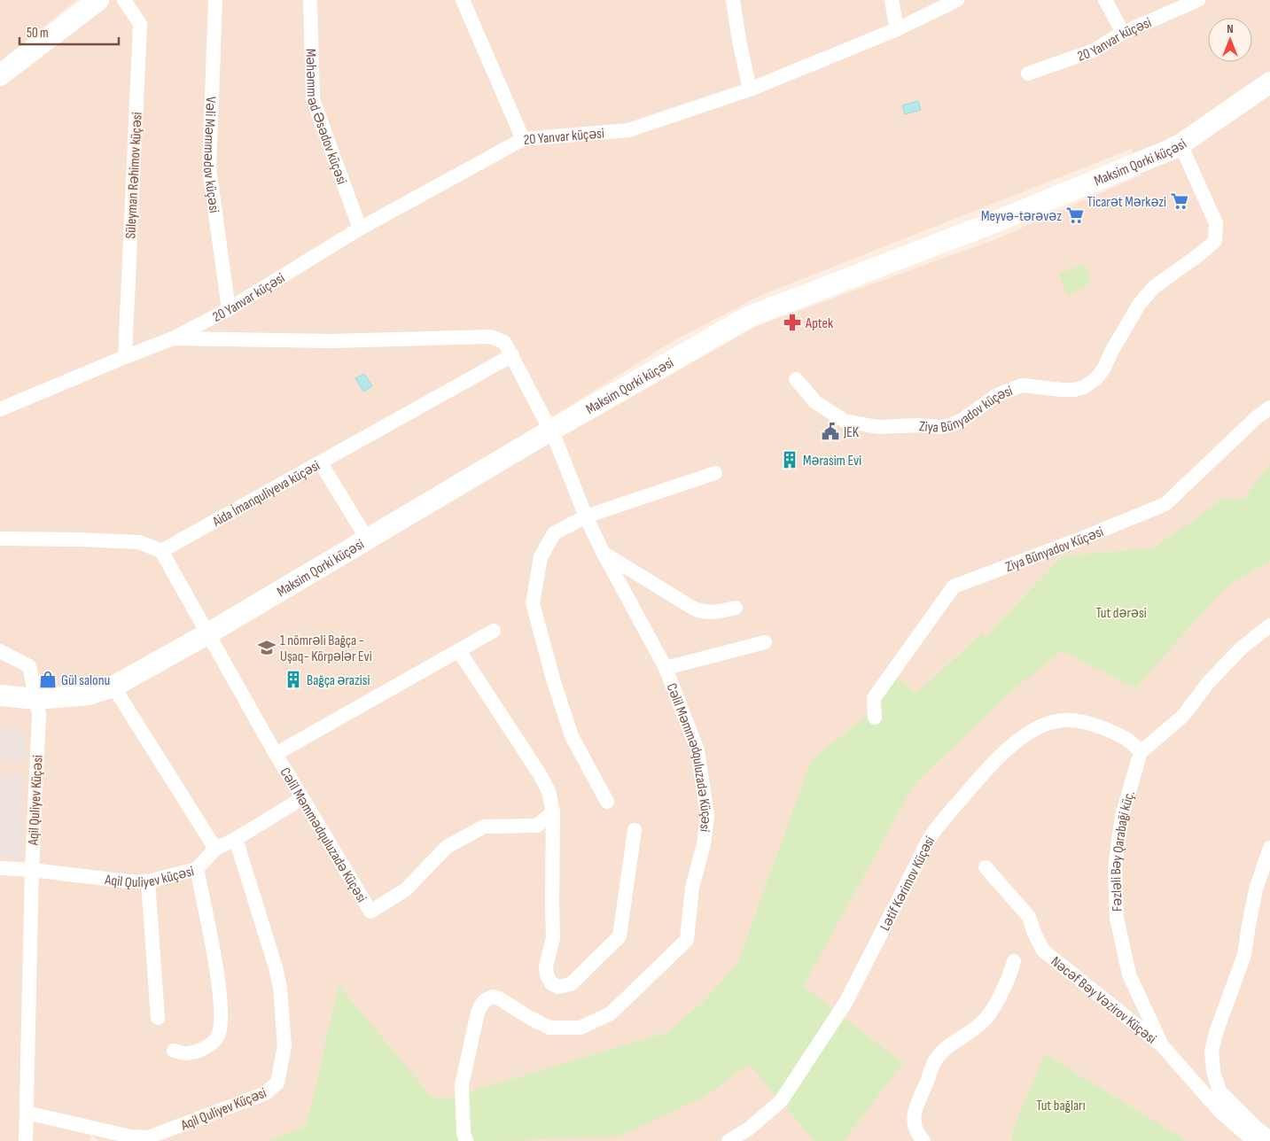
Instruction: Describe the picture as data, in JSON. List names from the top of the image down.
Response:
{
  "streets": {
    "main road": ["Maksim Qorki küçəsi"],
    "street": [
      "20 Yanvar küçəsi",
      "Məhəmməd Əsədov küçəsi",
      "Vəli Məmmədov küçəsi",
      "Süleyman Rəhimov küçəsi",
      "Ziya Bünyadov küçəsi",
      "Aida İmanquliyeva küçəsi",
      "Ziya Bünyadov Küçəsi",
      "Cəlil Məmmədquluzadə Küçəsi",
      "Aqil Quliyev Küçəsi",
      "Fəzləli Bəy Qarabaği küç.",
      "Aqil Quliyev küçəsi",
      "Lətif Kərimov Küçəsi",
      "Nəcəf Bəy Vəzirov Küçəsi"
    ]
  },
  "crossings": [
    ["20 Yanvar küçəsi", "Məhəmməd Əsədov küçəsi"],
    ["20 Yanvar küçəsi", "Vəli Məmmədov küçəsi"],
    ["20 Yanvar küçəsi", "Maksim Qorki küçəsi"],
    ["20 Yanvar küçəsi", "Süleyman Rəhimov küçəsi"],
    ["20 Yanvar küçəsi", "Aida İmanquliyeva küçəsi"],
    ["20 Yanvar küçəsi", "Cəlil Məmmədquluzadə Küçəsi"],
    ["Maksim Qorki küçəsi", "Ziya Bünyadov küçəsi"],
    ["Maksim Qorki küçəsi", "Cəlil Məmmədquluzadə Küçəsi"],
    ["Maksim Qorki küçəsi", "Aqil Quliyev Küçəsi"],
    ["Aida İmanquliyeva küçəsi", "Cəlil Məmmədquluzadə Küçəsi"],
    ["Cəlil Məmmədquluzadə Küçəsi", "Aqil Quliyev küçəsi"],
    ["Aqil Quliyev Küçəsi", "Aqil Quliyev küçəsi"],
    ["Fəzləli Bəy Qarabaği küç.", "Lətif Kərimov Küçəsi"],
    ["Fəzləli Bəy Qarabaği küç.", "Nəcəf Bəy Vəzirov Küçəsi"]
  ],
  "parks": ["Tut dərəsi", "Tut bağları"],
  "places": {
    "supermarket": ["Ticarət Mərkəzi", "Meyvə-tərəvəz"],
    "pharmacy": ["Aptek"],
    "public building": ["JEK"],
    "building": ["Mərasim Evi", "Bağça ərazisi"],
    "school or university": ["1 nömrəli Bağça - Uşaq- Körpələr Evi"],
    "shop": ["Gül salonu"]
  },
  "scale_bar": "50 m",
  "north": "top"
}
